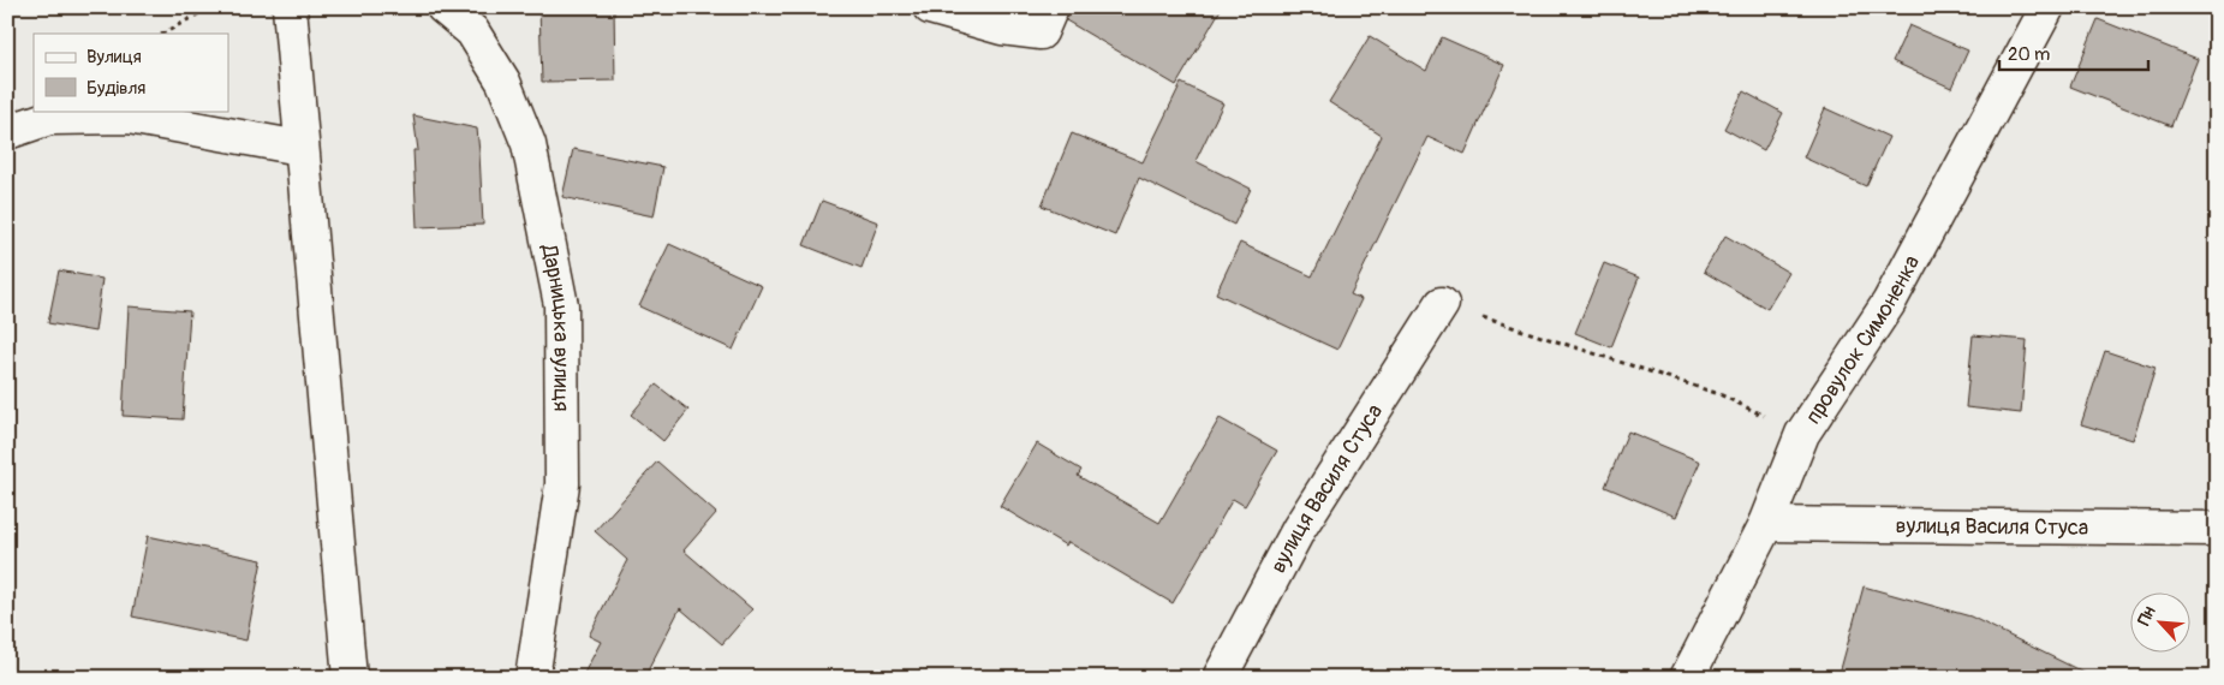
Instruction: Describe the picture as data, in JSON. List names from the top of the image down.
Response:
{
  "streets": {
    "street": ["Дарницька вулиця", "провулок Симоненка", "вулиця Василя Стуса"]
  },
  "crossings": [
    ["провулок Симоненка", "вулиця Василя Стуса"]
  ],
  "legend": ["Вулиця", "Будівля"],
  "scale_bar": "20 m",
  "north": "top left"
}
